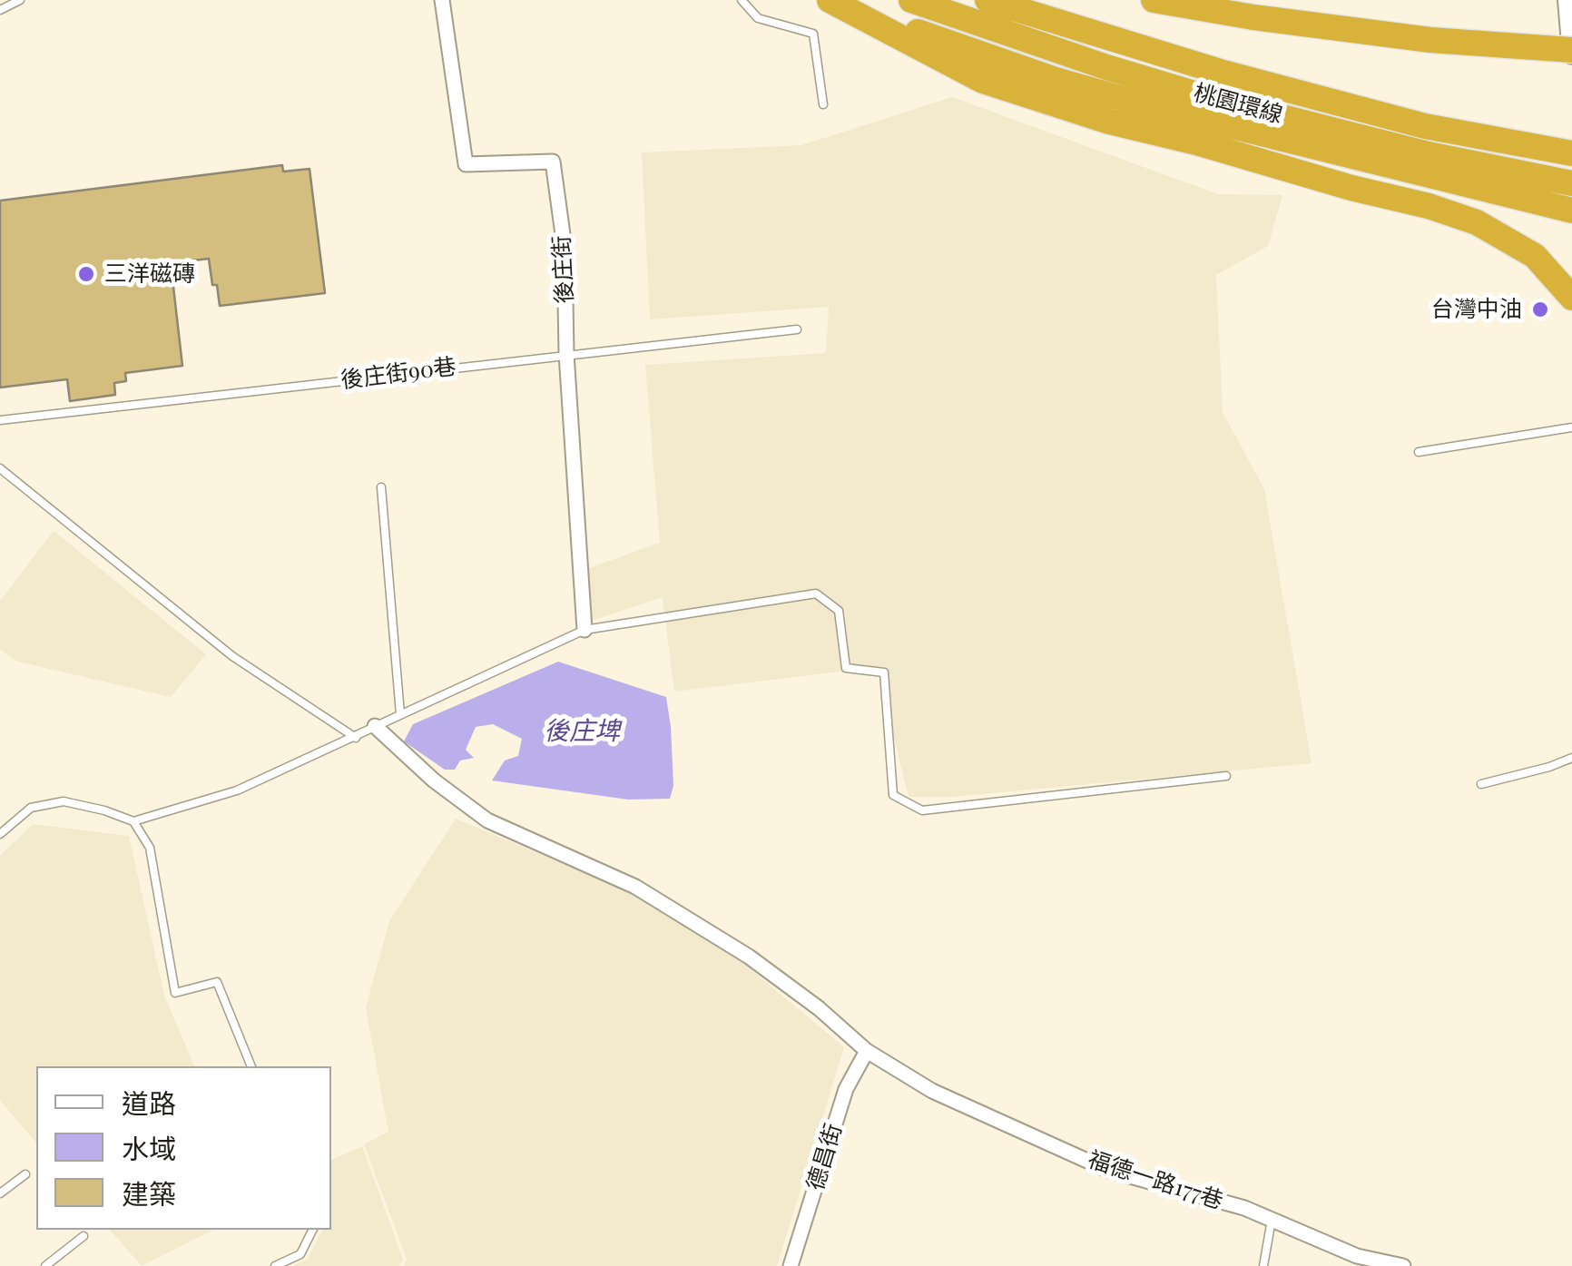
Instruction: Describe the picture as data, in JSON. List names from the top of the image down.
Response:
{
  "streets": {
    "highway": ["桃園環線"],
    "street": ["後庄街", "德昌街", "福德一路177巷"],
    "lane": ["後庄街90巷"]
  },
  "crossings": [
    ["後庄街", "後庄街90巷"],
    ["德昌街", "福德一路177巷"]
  ],
  "water": ["後庄埤"],
  "places": ["三洋磁磚", "台灣中油"],
  "legend": ["道路", "水域", "建築"]
}
